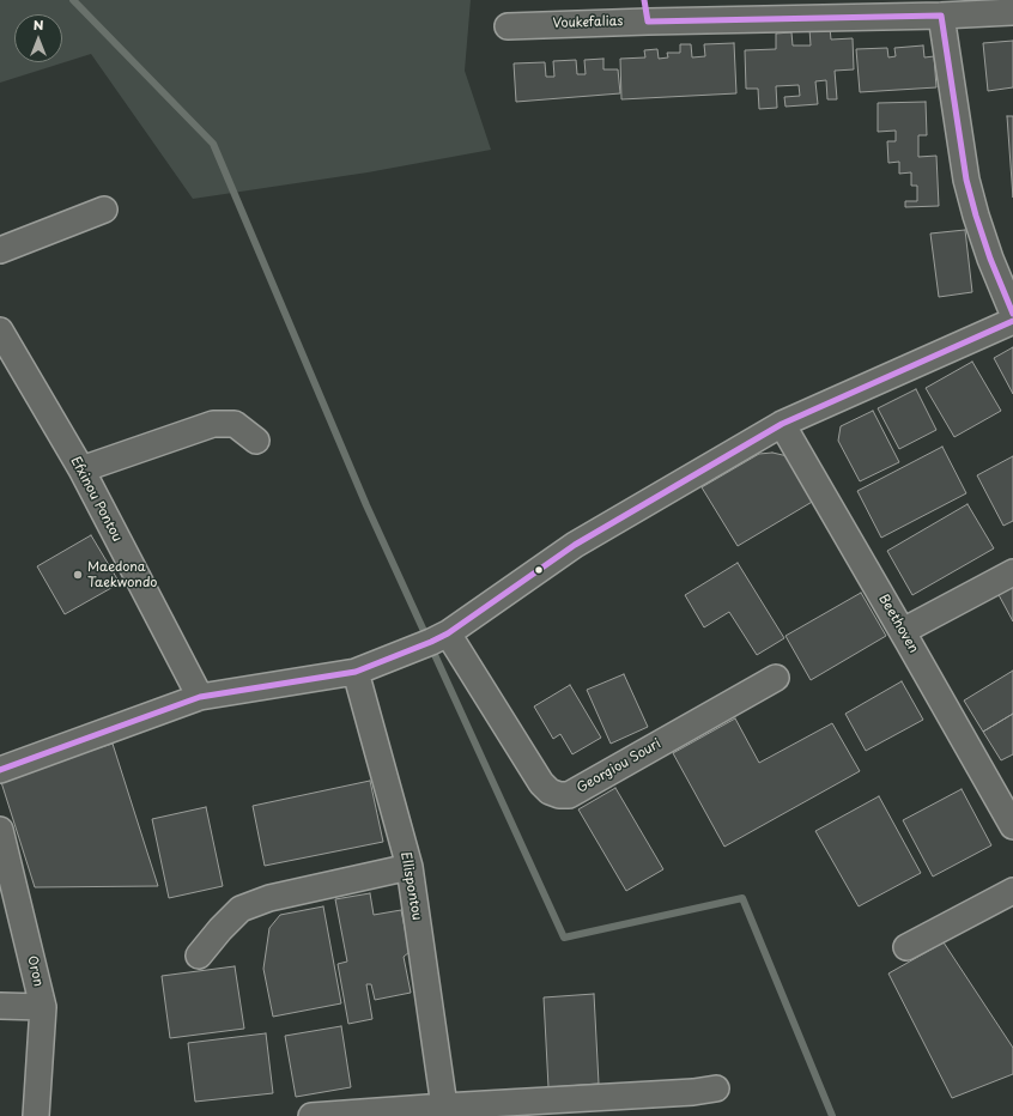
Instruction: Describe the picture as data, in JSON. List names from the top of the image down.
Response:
{
  "streets": {
    "street": [
      "Voukefalias",
      "Efxinou Pontou",
      "Beethoven",
      "Georgiou Souri",
      "Ellispontou",
      "Oron"
    ]
  },
  "places": ["Maedona Taekwondo"],
  "north": "top"
}
